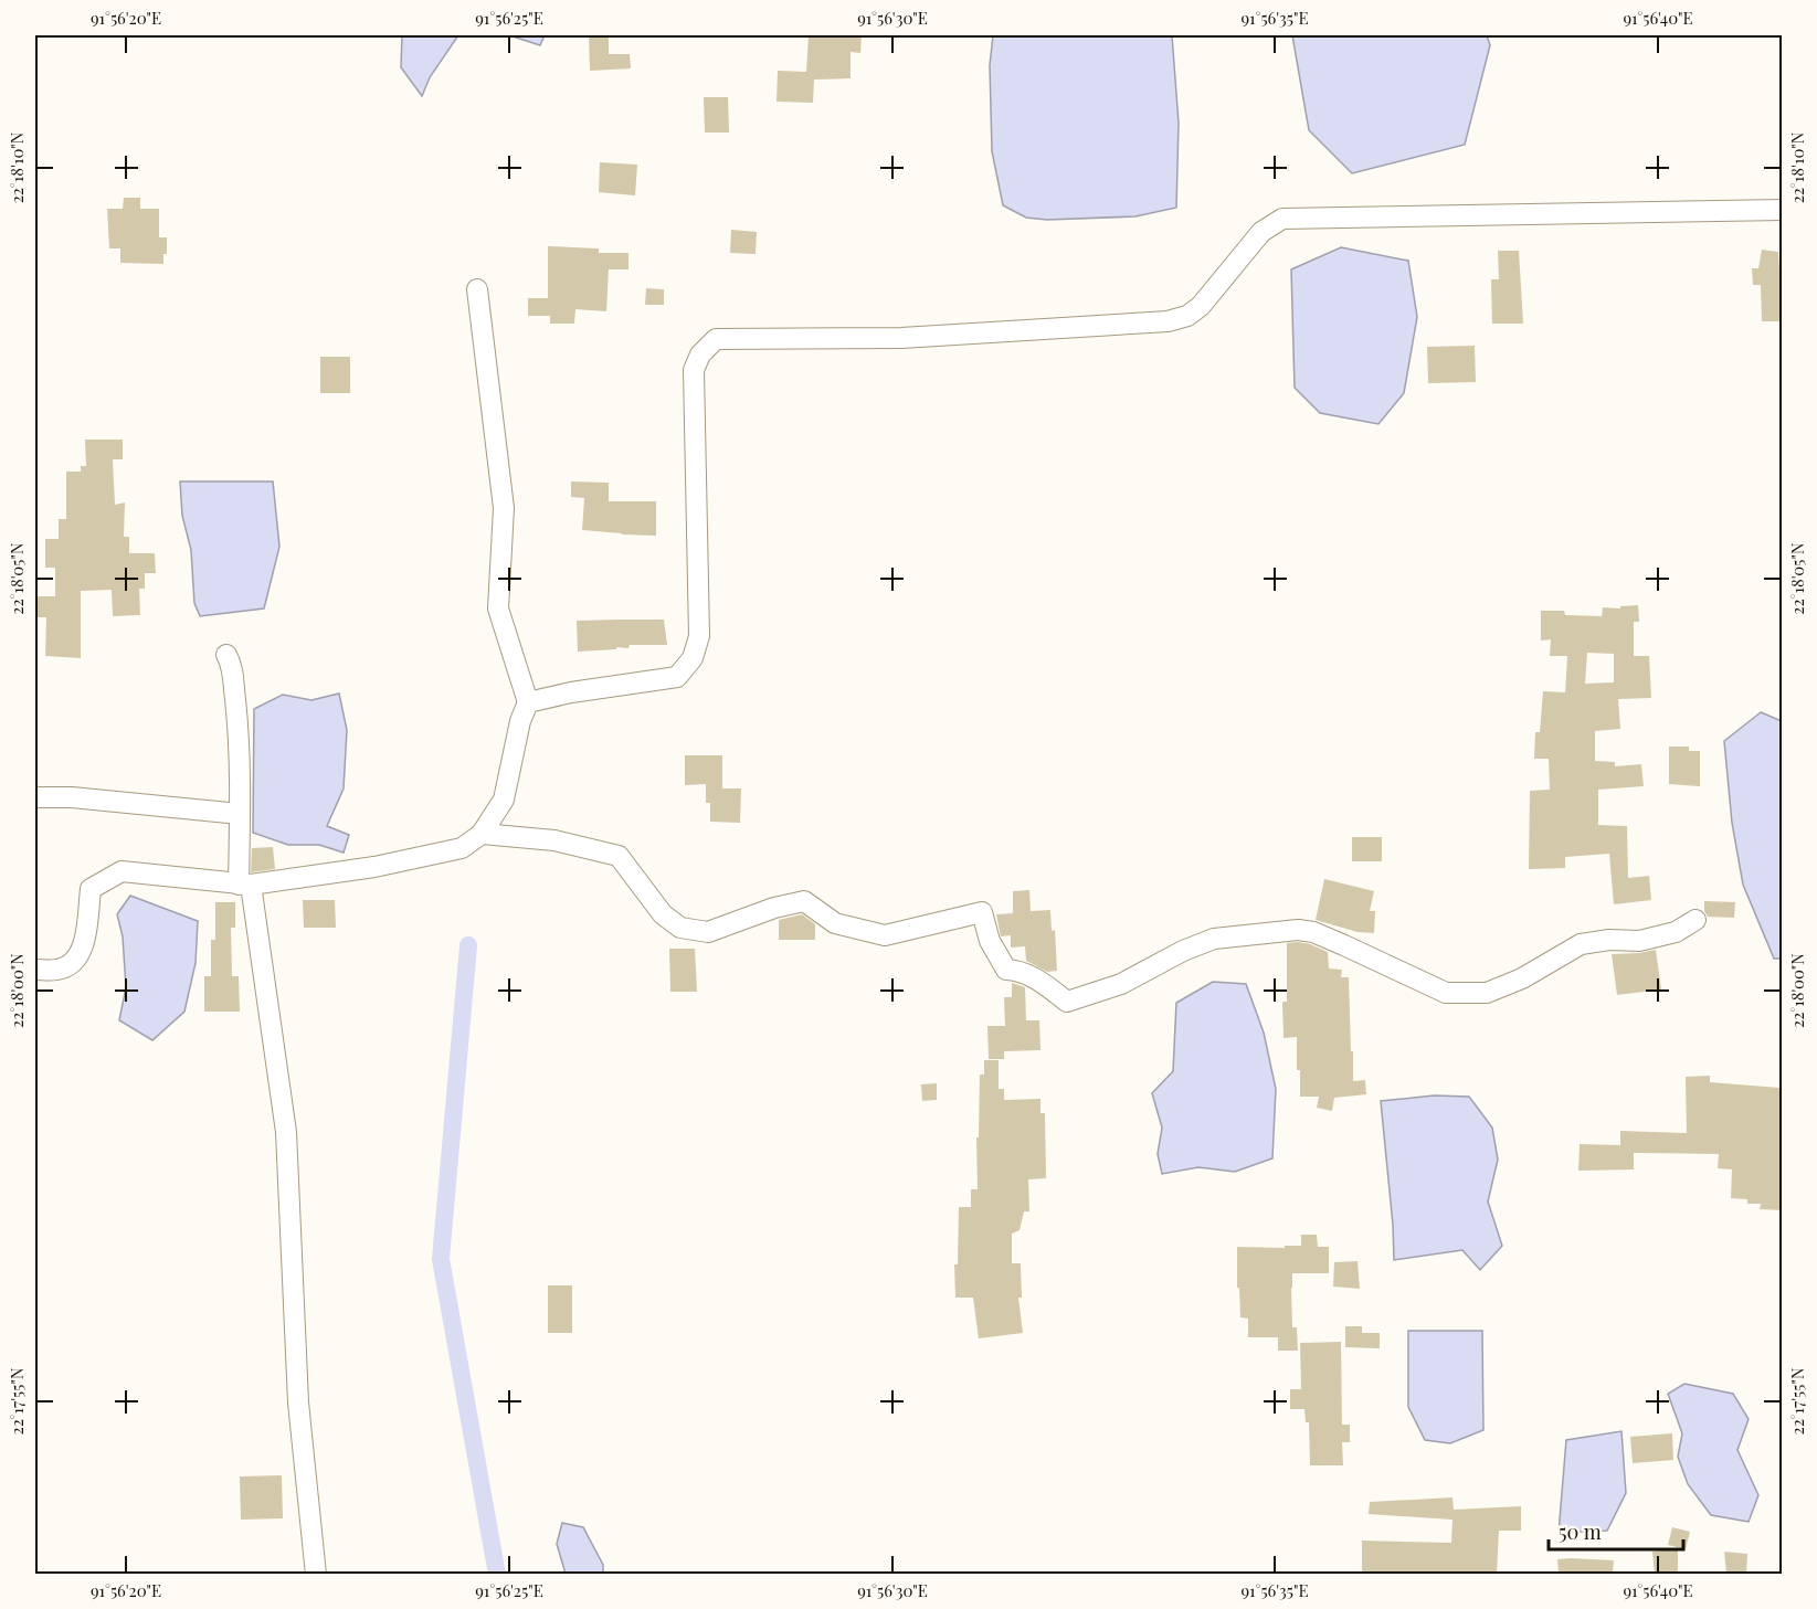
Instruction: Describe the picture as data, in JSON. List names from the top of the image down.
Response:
{
  "scale_bar": "50 m",
  "coordinates": [
    "91°56'20\"E",
    "91°56'25\"E",
    "91°56'30\"E",
    "91°56'35\"E",
    "91°56'40\"E",
    "22°18'10\"N",
    "22°18'05\"N",
    "22°18'00\"N",
    "22°17'55\"N"
  ]
}
